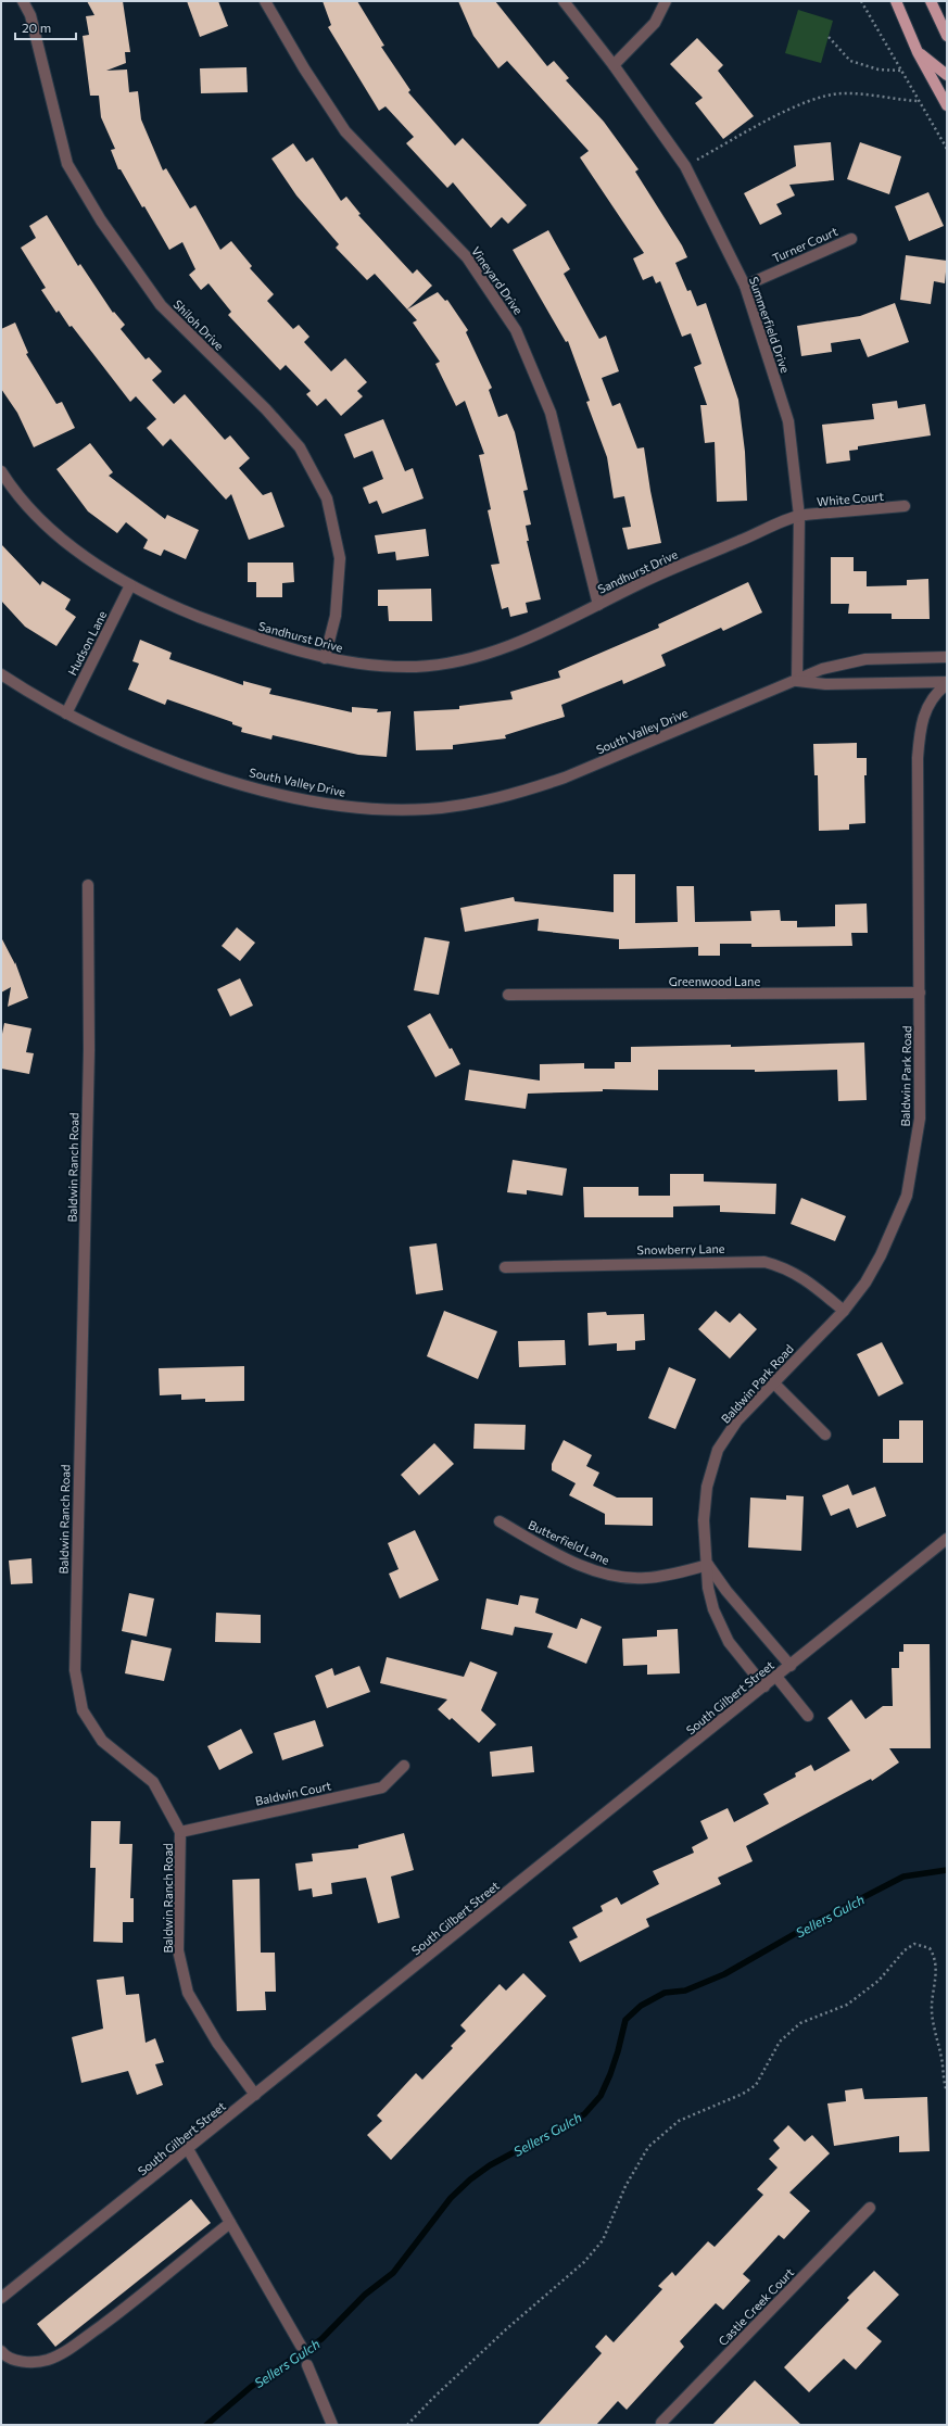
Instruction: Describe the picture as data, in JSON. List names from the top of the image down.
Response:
{
  "streets": {
    "street": [
      "Turner Court",
      "Vineyard Drive",
      "Shiloh Drive",
      "Summerfield Drive",
      "White Court",
      "Sandhurst Drive",
      "Hudson Lane",
      "South Valley Drive",
      "Greenwood Lane",
      "Baldwin Park Road",
      "Baldwin Ranch Road",
      "Snowberry Lane",
      "Butterfield Lane",
      "South Gilbert Street",
      "Baldwin Court",
      "Castle Creek Court"
    ]
  },
  "crossings": [
    ["Turner Court", "Summerfield Drive"],
    ["Vineyard Drive", "Sandhurst Drive"],
    ["Shiloh Drive", "Sandhurst Drive"],
    ["Summerfield Drive", "White Court"],
    ["Summerfield Drive", "Sandhurst Drive"],
    ["Summerfield Drive", "South Valley Drive"],
    ["White Court", "Sandhurst Drive"],
    ["Sandhurst Drive", "Hudson Lane"],
    ["Hudson Lane", "South Valley Drive"],
    ["South Valley Drive", "Baldwin Park Road"],
    ["Greenwood Lane", "Baldwin Park Road"],
    ["Baldwin Park Road", "Snowberry Lane"],
    ["Baldwin Park Road", "Butterfield Lane"],
    ["Baldwin Park Road", "South Gilbert Street"],
    ["Baldwin Ranch Road", "South Gilbert Street"],
    ["Baldwin Ranch Road", "Baldwin Court"]
  ],
  "water": ["Sellers Gulch"],
  "scale_bar": "20 m"
}
